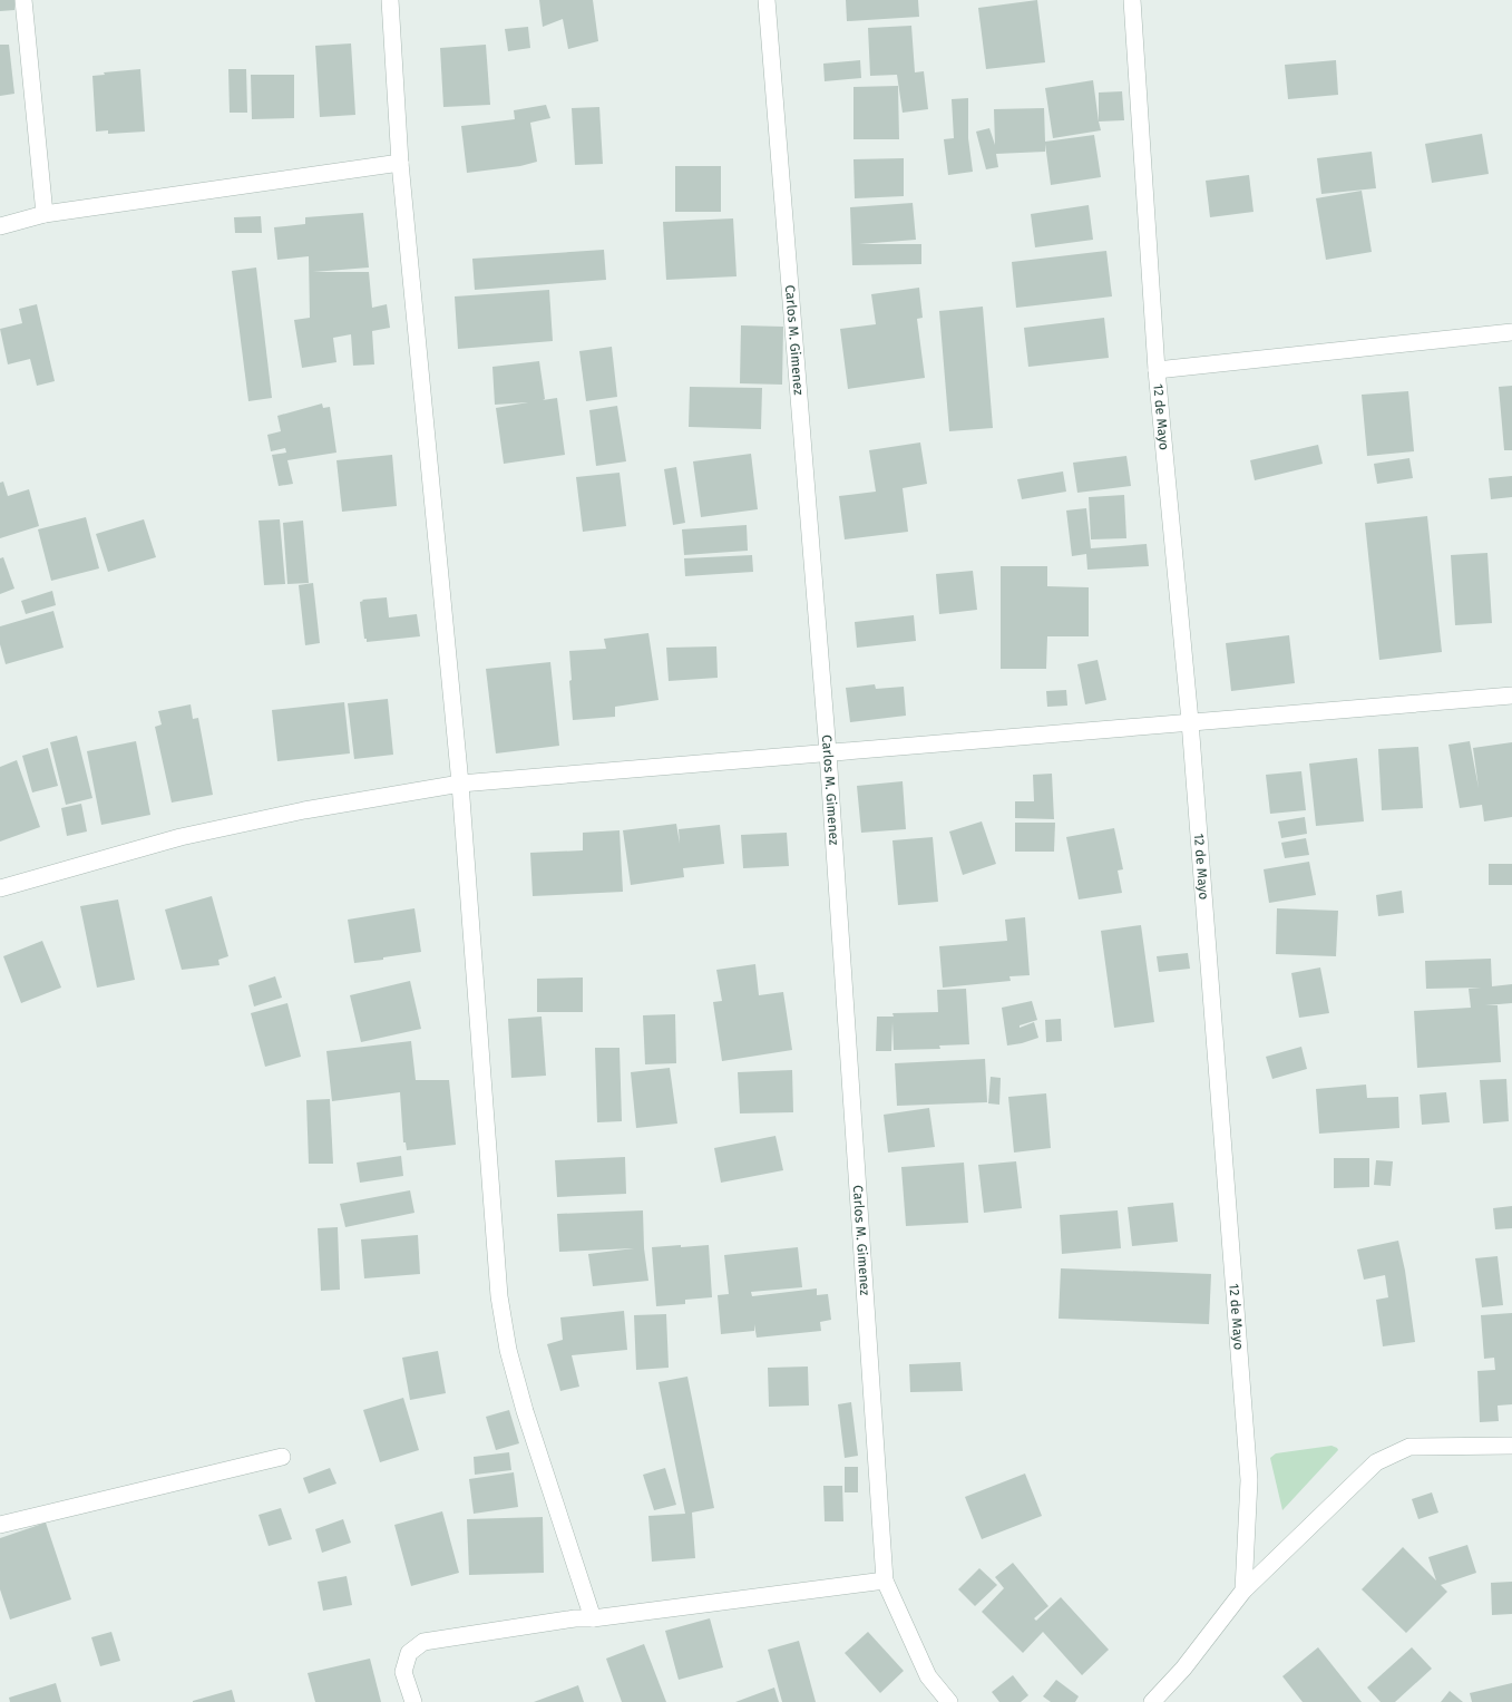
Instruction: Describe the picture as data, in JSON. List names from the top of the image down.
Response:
{
  "streets": {
    "street": ["Carlos M. Gimenez", "12 de Mayo"]
  }
}
